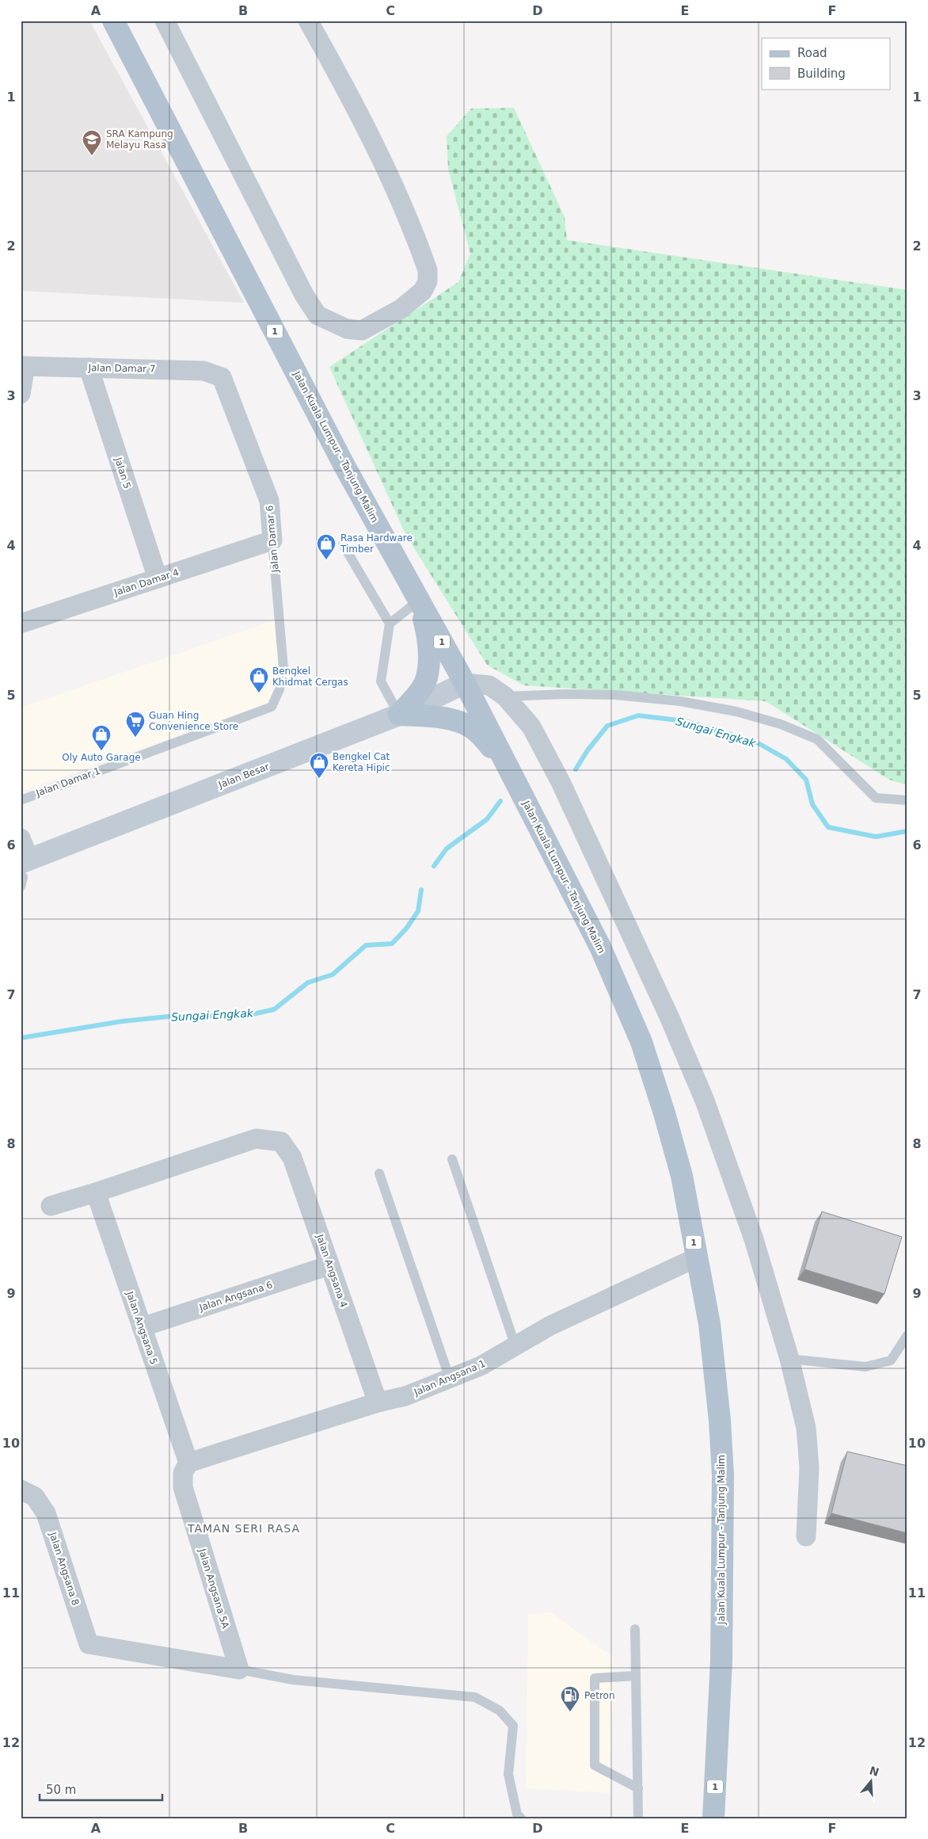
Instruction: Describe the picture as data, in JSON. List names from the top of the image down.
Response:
{
  "streets": {
    "main road": ["1", "Jalan Kuala Lumpur - Tanjung Malim", "Jalan Besar"],
    "street": [
      "Jalan Damar 7",
      "Jalan 5",
      "Jalan Damar 6",
      "Jalan Damar 4",
      "Jalan Angsana 4",
      "Jalan Angsana 6",
      "Jalan Angsana 5",
      "Jalan Angsana 1",
      "Jalan Angsana 8",
      "Jalan Angsana 5A"
    ],
    "lane": ["Jalan Damar 1"]
  },
  "crossings": [
    ["Jalan Damar 7", "Jalan 5"],
    ["Jalan Damar 7", "Jalan Damar 6"],
    ["Jalan Kuala Lumpur - Tanjung Malim", "Jalan Besar"],
    ["Jalan Kuala Lumpur - Tanjung Malim", "Jalan Angsana 1"],
    ["Jalan 5", "Jalan Damar 4"],
    ["Jalan Damar 6", "Jalan Damar 4"],
    ["Jalan Damar 6", "Jalan Damar 1"],
    ["Jalan Angsana 4", "Jalan Angsana 6"],
    ["Jalan Angsana 4", "Jalan Angsana 5"],
    ["Jalan Angsana 4", "Jalan Angsana 1"],
    ["Jalan Angsana 6", "Jalan Angsana 5"],
    ["Jalan Angsana 5", "Jalan Angsana 1"],
    ["Jalan Angsana 5", "Jalan Angsana 5A"],
    ["Jalan Angsana 1", "Jalan Angsana 5A"],
    ["Jalan Angsana 8", "Jalan Angsana 5A"]
  ],
  "districts": ["TAMAN SERI RASA"],
  "water": ["Sungai Engkak"],
  "places": {
    "school or university": ["SRA Kampung Melayu Rasa"],
    "shop": [
      "Rasa Hardware Timber",
      "Bengkel Khidmat Cergas",
      "Oly Auto Garage",
      "Bengkel Cat Kereta Hipic"
    ],
    "supermarket": ["Guan Hing Convenience Store"],
    "fuel station": ["Petron"]
  },
  "legend": ["Road", "Building"],
  "scale_bar": "50 m",
  "north": "top",
  "grid": {
    "columns": [
      "A",
      "B",
      "C",
      "D",
      "E",
      "F"
    ],
    "rows": [
      "1",
      "2",
      "3",
      "4",
      "5",
      "6",
      "7",
      "8",
      "9",
      "10",
      "11",
      "12"
    ]
  }
}
